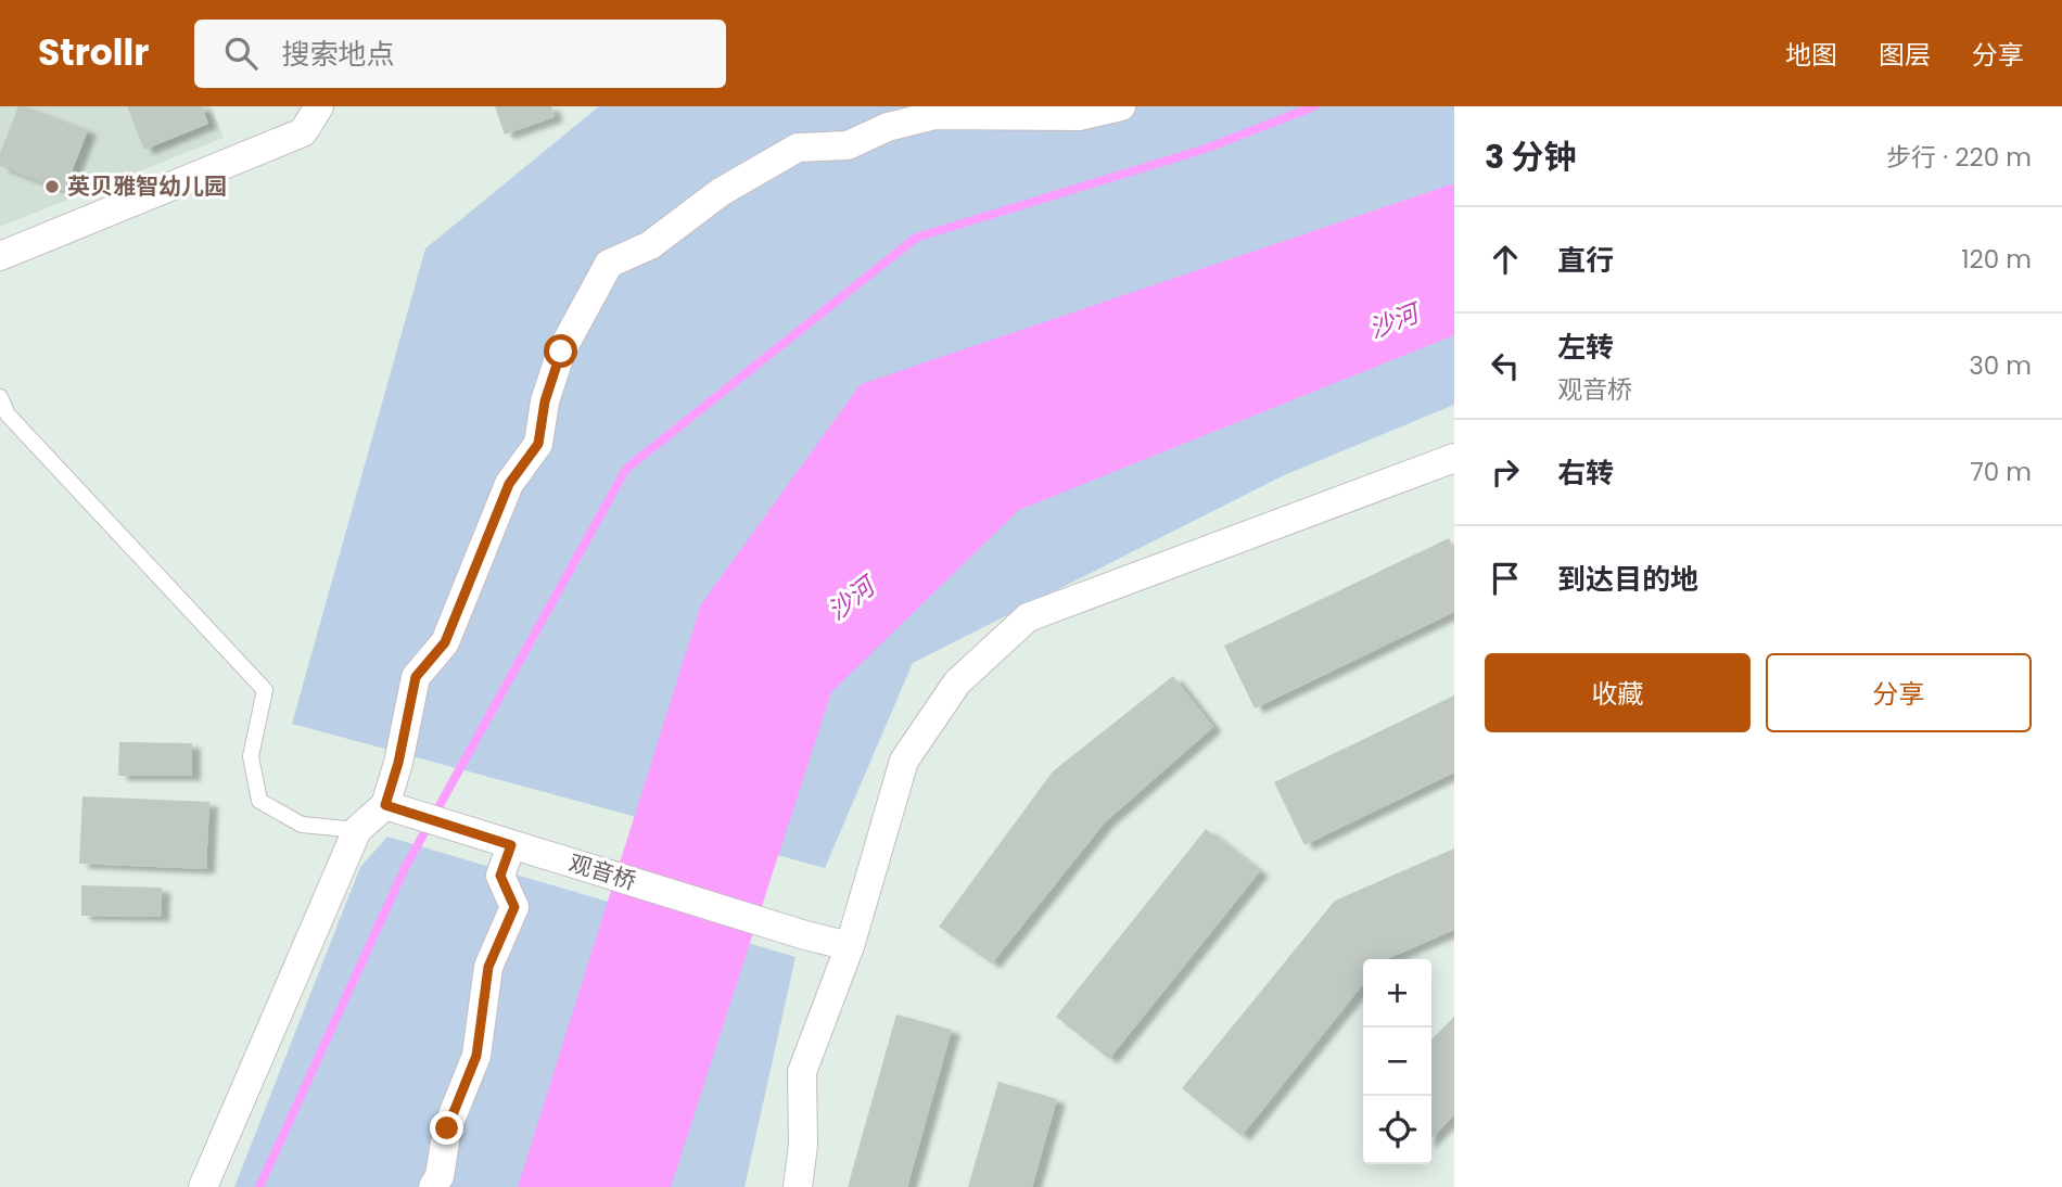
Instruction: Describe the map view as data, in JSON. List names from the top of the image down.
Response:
{
  "streets": {
    "street": ["观音桥"]
  },
  "water": ["沙河"],
  "places": ["英贝雅智幼儿园"],
  "page": {
    "header": "Strollr",
    "search": "搜索地点",
    "nav": ["地图", "图层", "分享"],
    "heading": ["3 分钟", "步行 · 220 m"],
    "list": [
      ["直行", "120 m"],
      ["左转", "观音桥", "30 m"],
      ["右转", "70 m"],
      "到达目的地"
    ],
    "buttons": ["收藏", "分享"],
    "map_buttons": ["+", "−"]
  }
}
